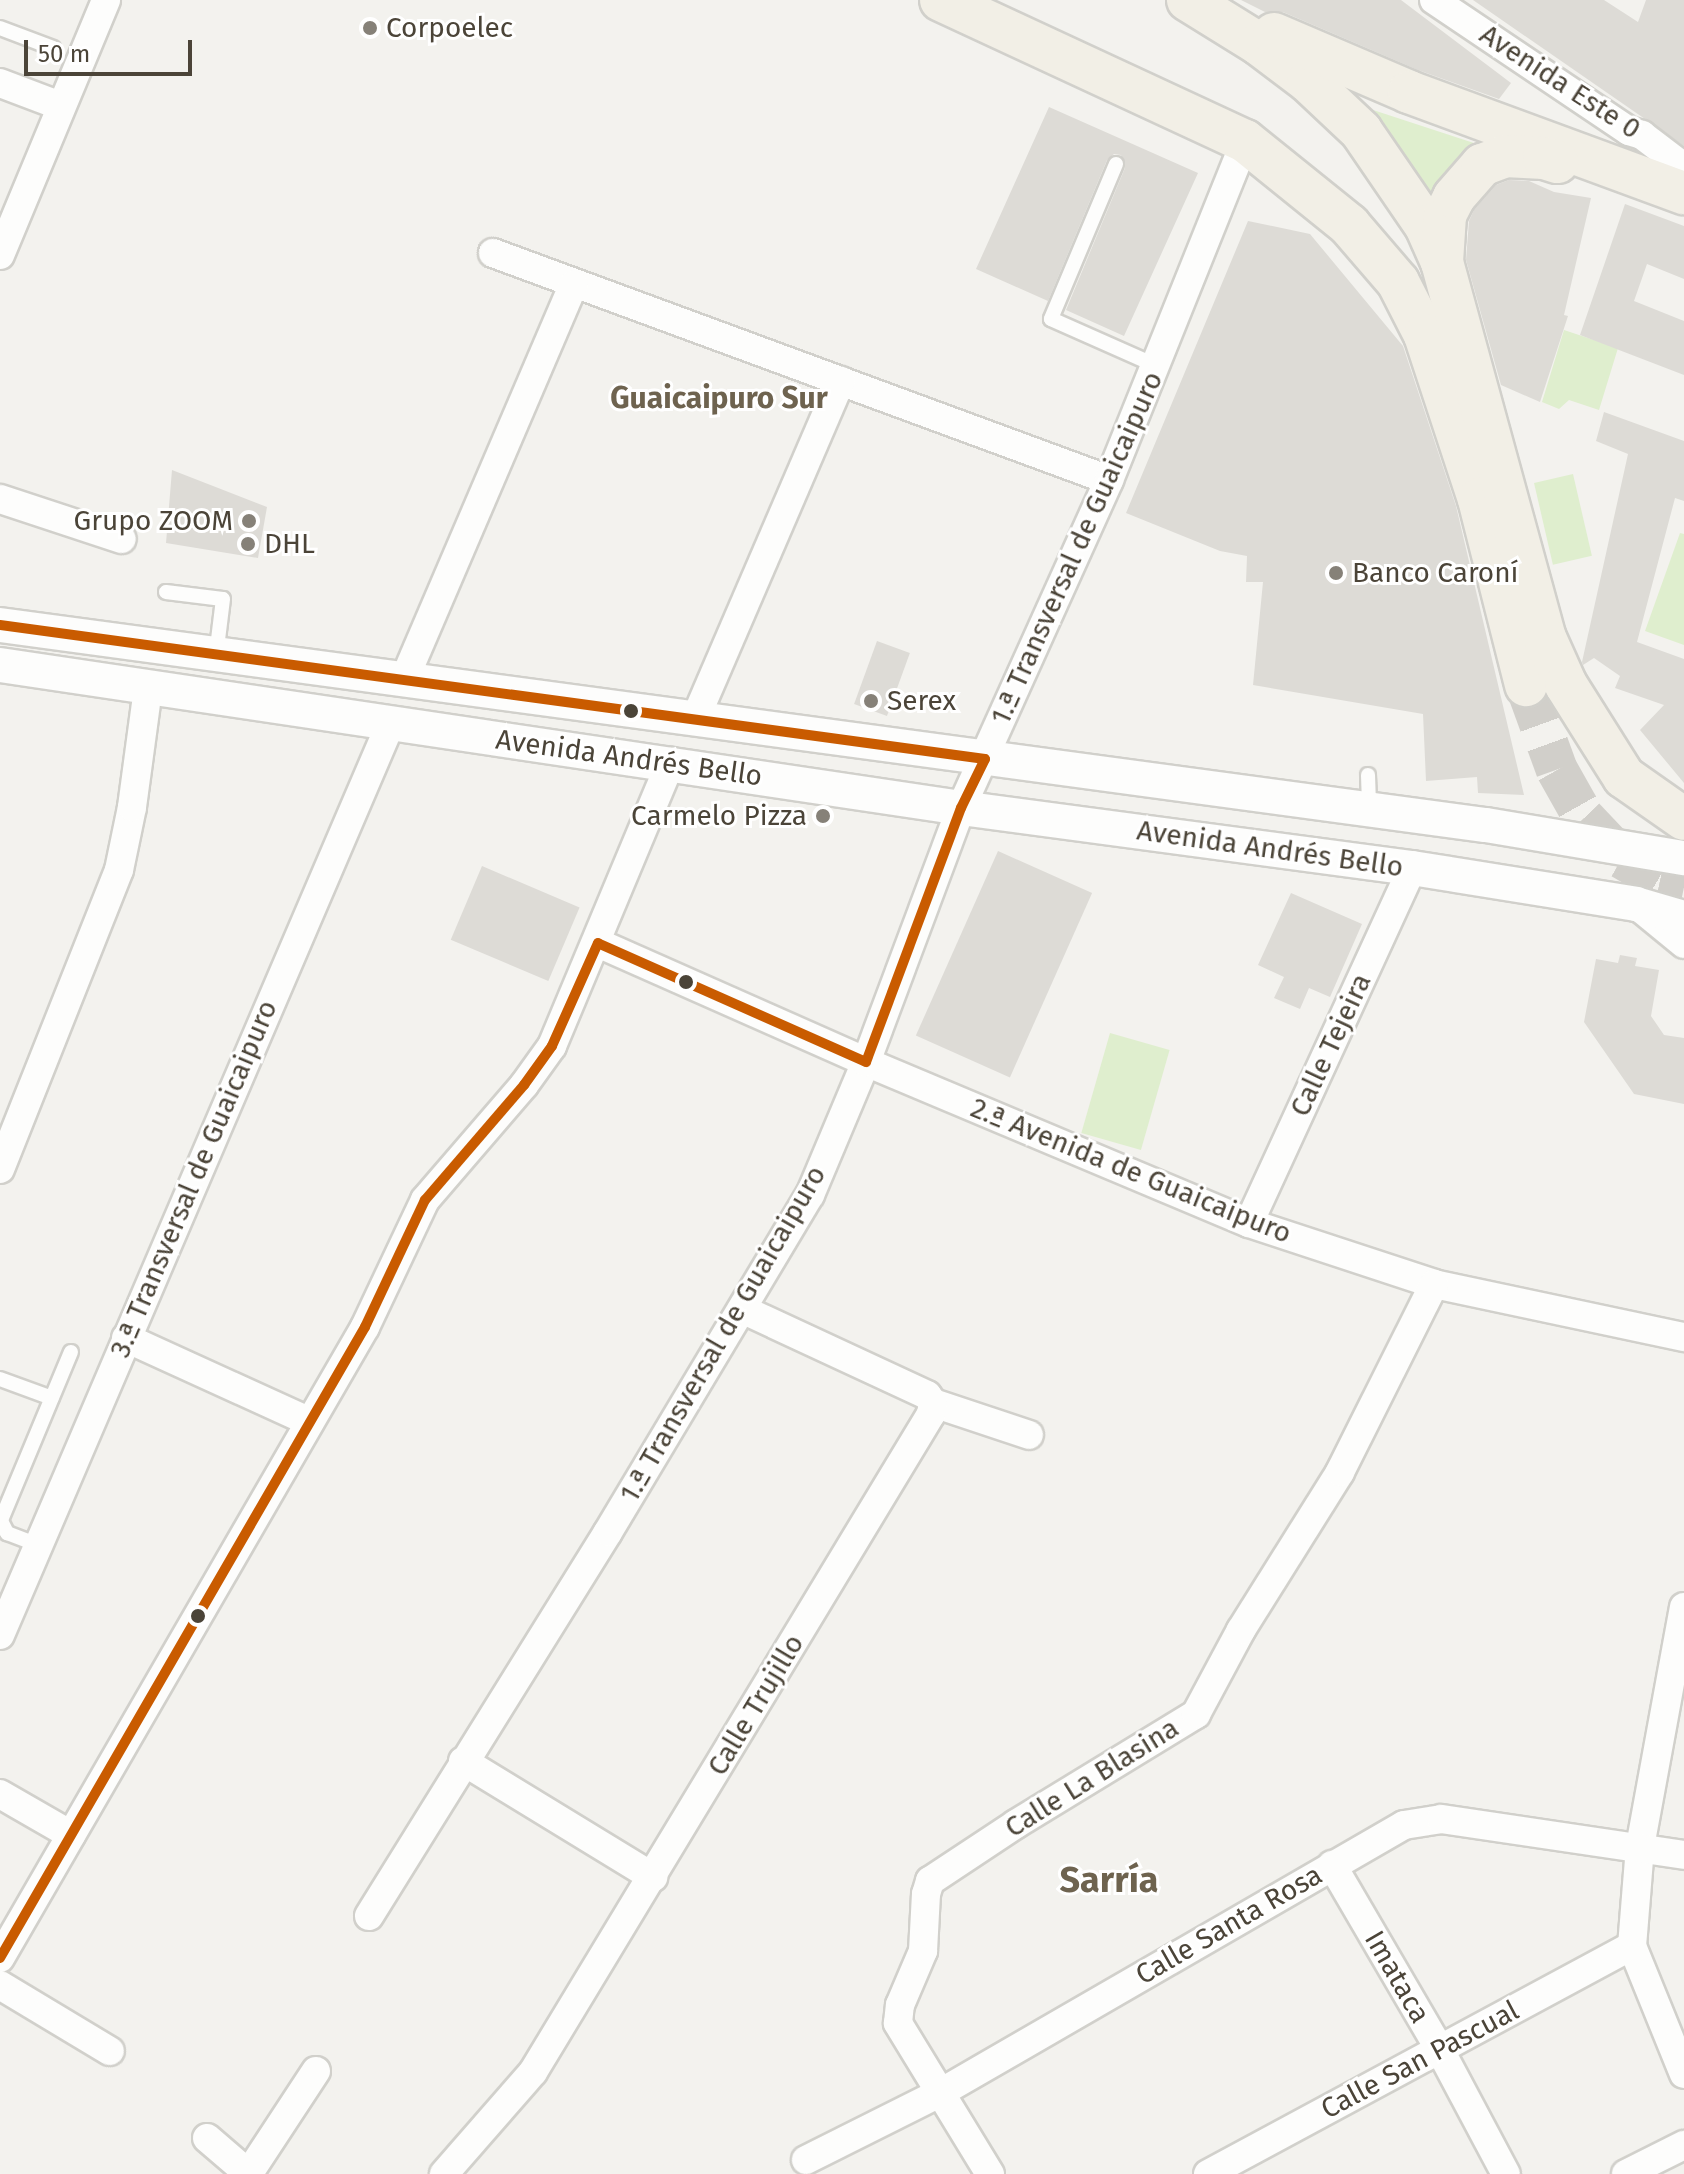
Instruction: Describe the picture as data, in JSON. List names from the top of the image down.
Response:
{
  "streets": {
    "street": [
      "Avenida Este 0",
      "1.ª Transversal de Guaicaipuro",
      "Avenida Andrés Bello",
      "Calle Tejeira",
      "2.ª Avenida de Guaicaipuro",
      "3.ª Transversal de Guaicaipuro",
      "Calle Trujillo",
      "Calle La Blasina",
      "Calle Santa Rosa",
      "Imataca",
      "Calle San Pascual"
    ]
  },
  "crossings": [
    ["1.ª Transversal de Guaicaipuro", "Avenida Andrés Bello"],
    ["1.ª Transversal de Guaicaipuro", "2.ª Avenida de Guaicaipuro"],
    ["Avenida Andrés Bello", "Calle Tejeira"],
    ["Avenida Andrés Bello", "3.ª Transversal de Guaicaipuro"],
    ["Calle Tejeira", "2.ª Avenida de Guaicaipuro"],
    ["2.ª Avenida de Guaicaipuro", "Calle La Blasina"],
    ["Calle La Blasina", "Calle Santa Rosa"],
    ["Calle Santa Rosa", "Imataca"],
    ["Imataca", "Calle San Pascual"]
  ],
  "districts": ["Guaicaipuro Sur", "Sarría"],
  "places": [
    "Corpoelec",
    "Grupo ZOOM",
    "DHL",
    "Banco Caroní",
    "Serex",
    "Carmelo Pizza"
  ],
  "scale_bar": "50 m"
}
